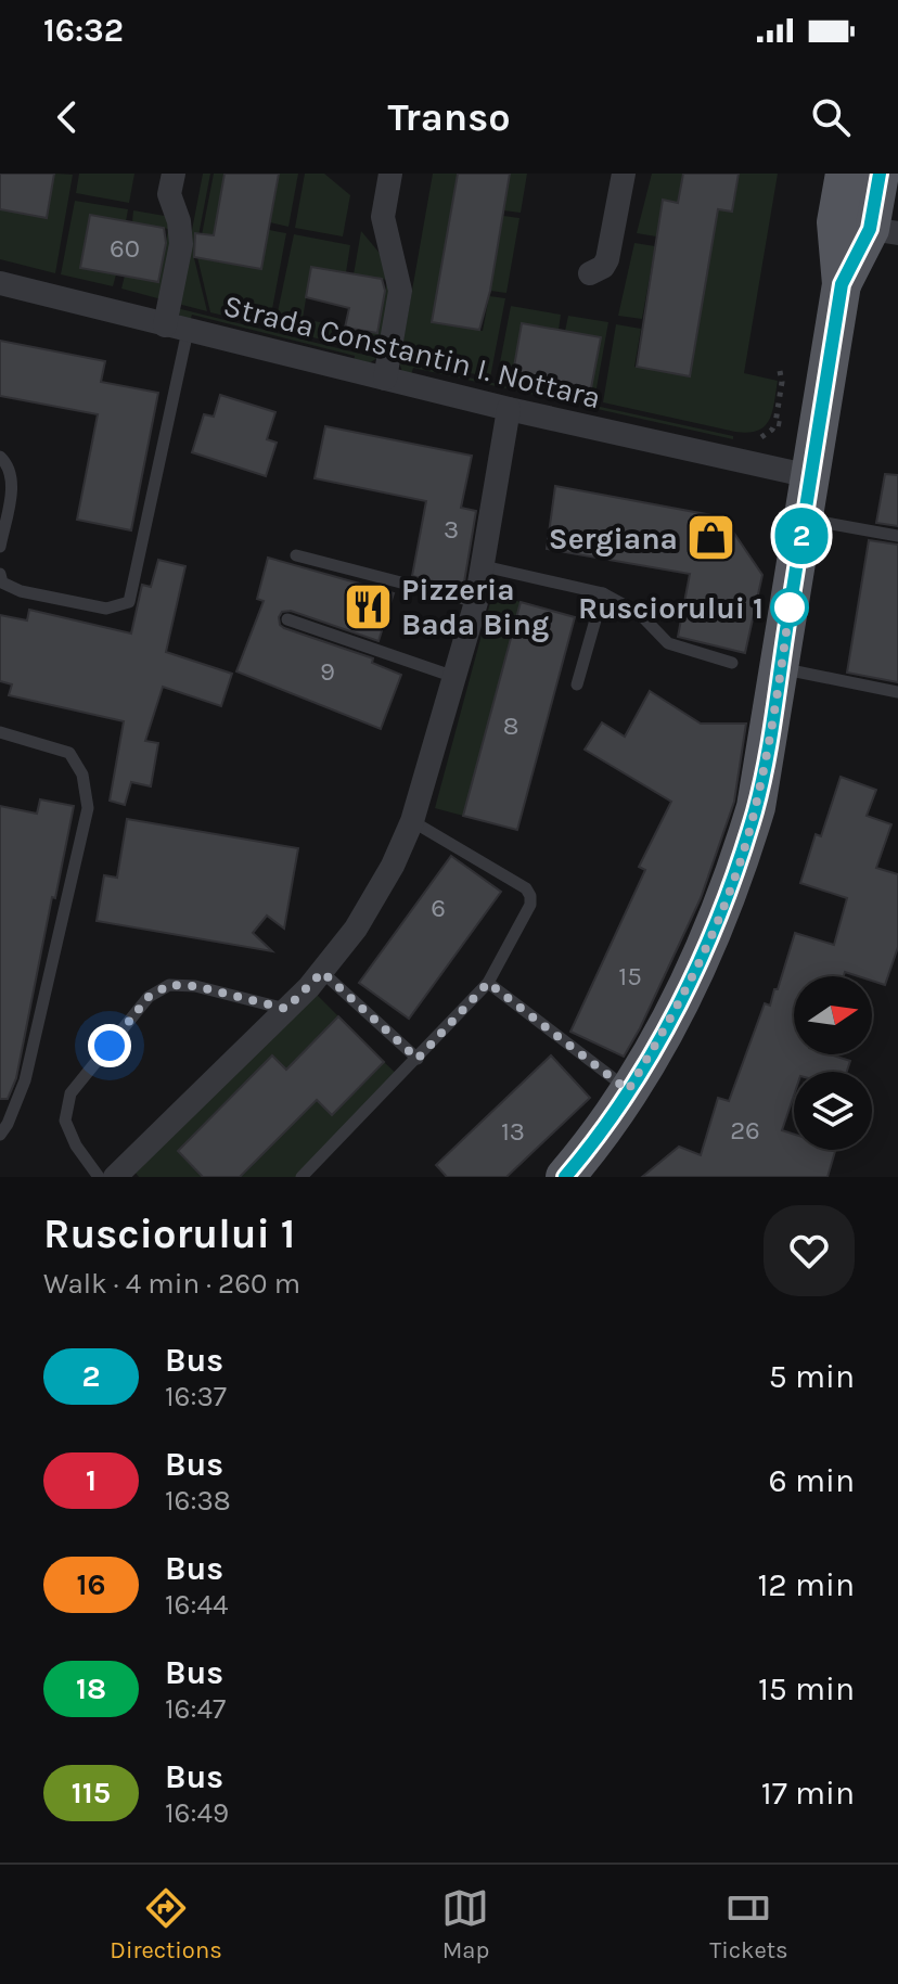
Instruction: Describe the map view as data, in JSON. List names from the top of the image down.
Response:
{
  "streets": {
    "street": ["Strada Constantin I. Nottara"]
  },
  "places": {
    "shop": ["Sergiana"],
    "restaurant": ["Pizzeria Bada Bing"],
    "other": ["Rusciorului 1"]
  },
  "lines": ["bus line 2"],
  "house_numbers": [
    "60",
    "3",
    "9",
    "8",
    "6",
    "15",
    "26",
    "13"
  ],
  "north": "right",
  "page": {
    "status": "16:32",
    "header": "Transo",
    "on_map": "2",
    "heading": ["Rusciorului 1", "Walk · 4 min · 260 m"],
    "list": [
      {
        "mark": "2",
        "name": "Bus",
        "note": "16:37",
        "value": "5 min"
      },
      {
        "mark": "1",
        "name": "Bus",
        "note": "16:38",
        "value": "6 min"
      },
      {
        "mark": "16",
        "name": "Bus",
        "note": "16:44",
        "value": "12 min"
      },
      {
        "mark": "18",
        "name": "Bus",
        "note": "16:47",
        "value": "15 min"
      },
      {
        "mark": "115",
        "name": "Bus",
        "note": "16:49",
        "value": "17 min"
      }
    ],
    "tabs": ["Directions", "Map", "Tickets"]
  }
}
